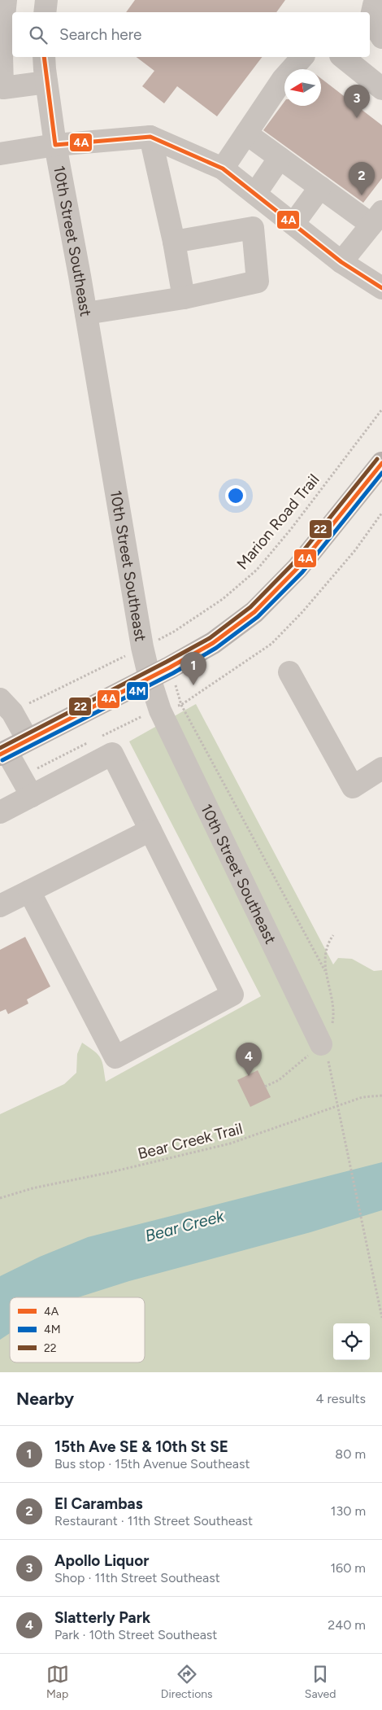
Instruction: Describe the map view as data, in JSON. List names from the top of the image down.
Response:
{
  "streets": {
    "street": ["10th Street Southeast"],
    "path": ["Marion Road Trail", "Bear Creek Trail"]
  },
  "crossings": [
    ["10th Street Southeast", "Marion Road Trail"]
  ],
  "water": ["Bear Creek"],
  "lines": ["transit line 4A", "transit line 22", "transit line 4M"],
  "legend": ["4A", "4M", "22"],
  "north": "left",
  "page": {
    "search": "Search here",
    "pins": [
      "3",
      "2",
      "1",
      "4"
    ],
    "heading": ["Nearby", "4 results"],
    "list": [
      {
        "mark": "1",
        "name": "15th Ave SE & 10th St SE",
        "note": "Bus stop · 15th Avenue Southeast",
        "value": "80 m"
      },
      {
        "mark": "2",
        "name": "El Carambas",
        "note": "Restaurant · 11th Street Southeast",
        "value": "130 m"
      },
      {
        "mark": "3",
        "name": "Apollo Liquor",
        "note": "Shop · 11th Street Southeast",
        "value": "160 m"
      },
      {
        "mark": "4",
        "name": "Slatterly Park",
        "note": "Park · 10th Street Southeast",
        "value": "240 m"
      }
    ],
    "nav": ["Map", "Directions", "Saved"]
  }
}
